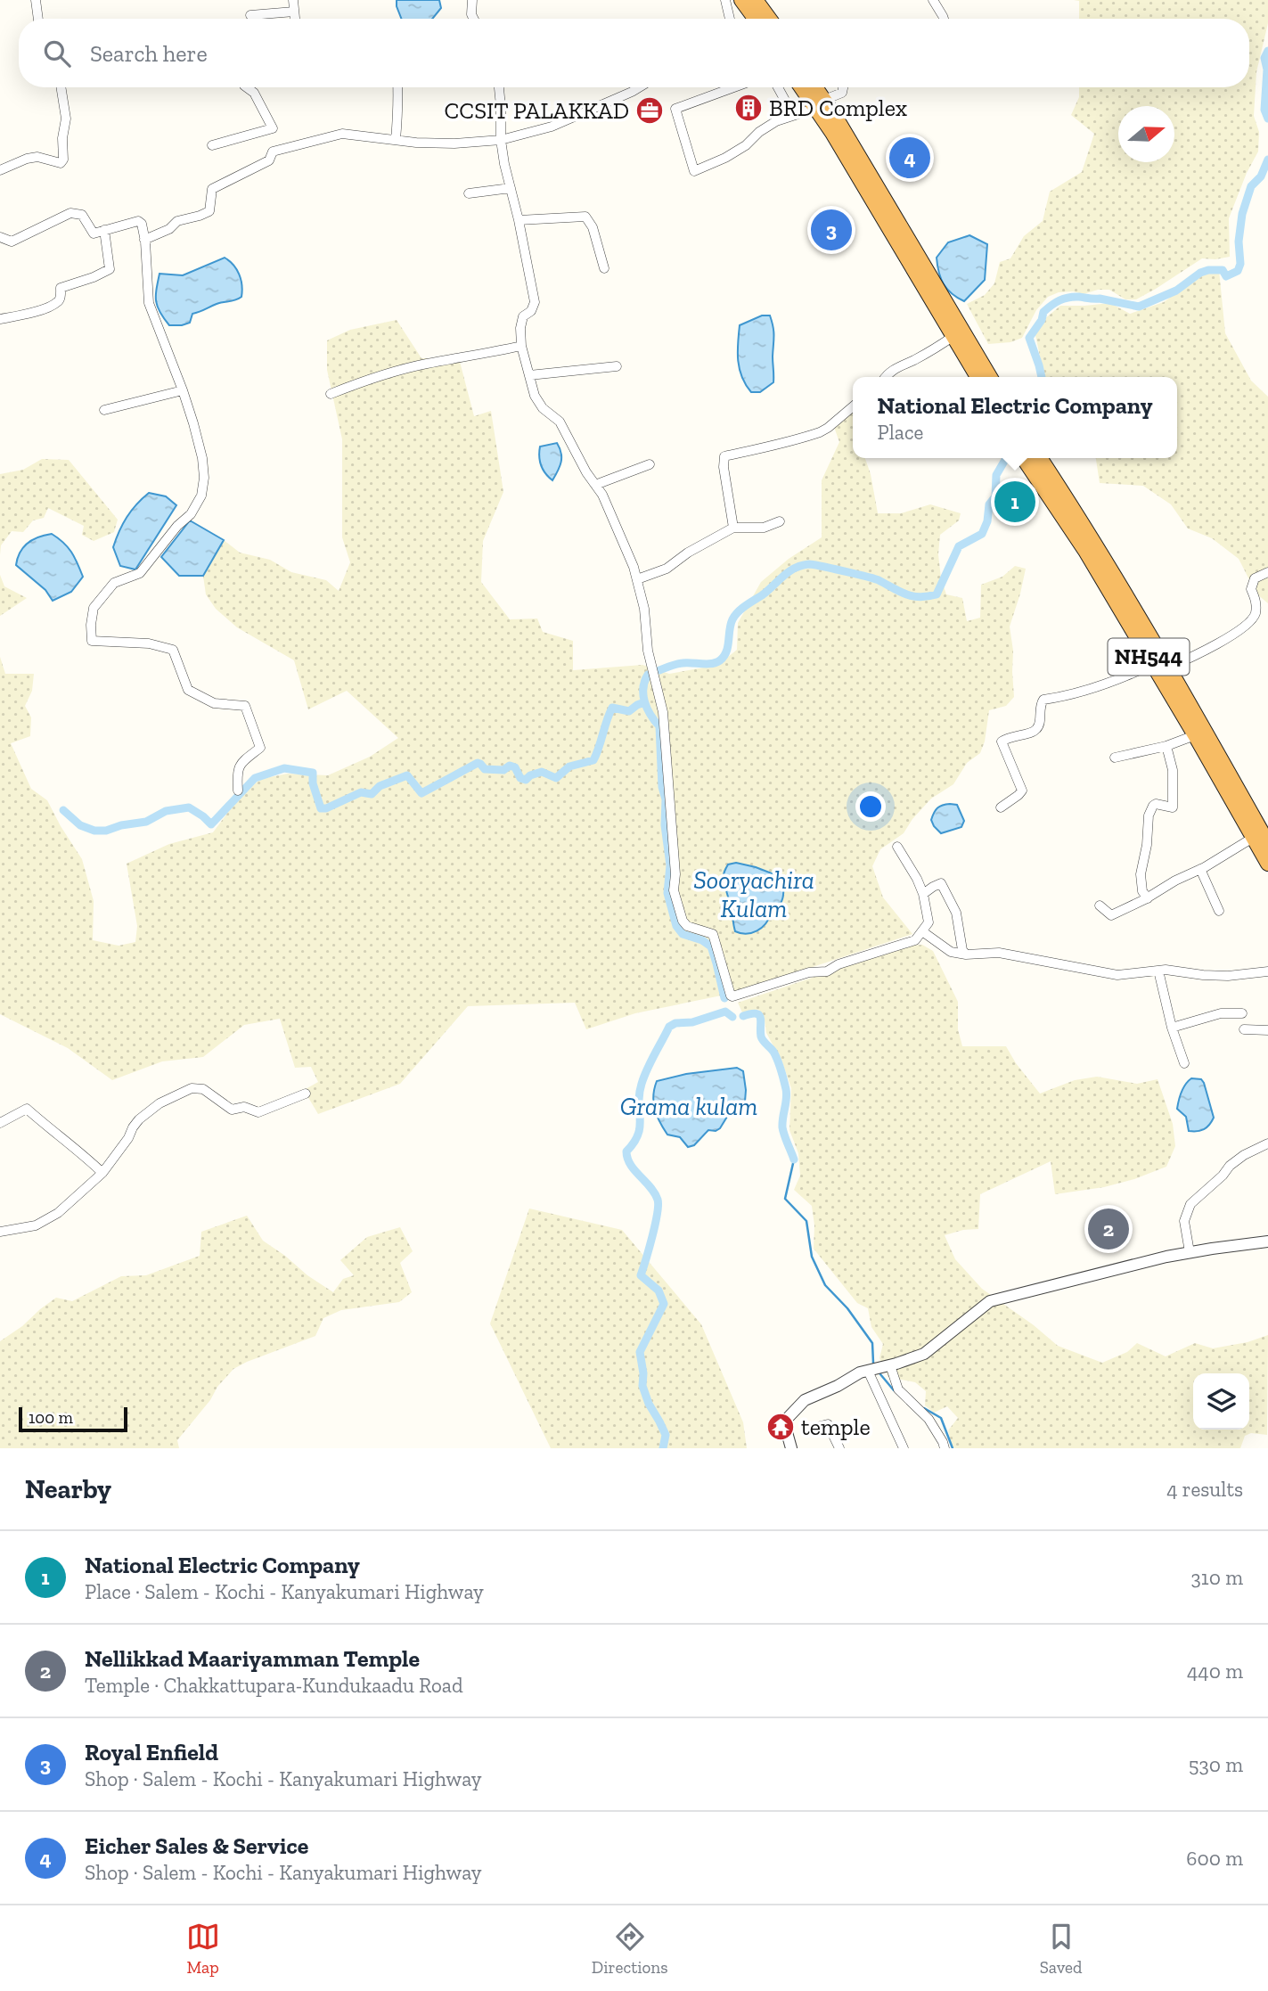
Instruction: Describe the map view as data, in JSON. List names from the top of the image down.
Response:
{
  "streets": {
    "highway": ["NH544"]
  },
  "water": ["Sooryachira Kulam", "Grama kulam"],
  "places": {
    "building": ["BRD Complex"],
    "office": ["CCSIT PALAKKAD"],
    "temple": ["temple"]
  },
  "scale_bar": "100 m",
  "north": "right",
  "page": {
    "search": "Search here",
    "pins": [
      "4",
      "3",
      "1",
      "2"
    ],
    "popup": ["National Electric Company", "Place"],
    "scale": "100 m",
    "heading": ["Nearby", "4 results"],
    "list": [
      {
        "mark": "1",
        "name": "National Electric Company",
        "note": "Place · Salem - Kochi - Kanyakumari Highway",
        "value": "310 m"
      },
      {
        "mark": "2",
        "name": "Nellikkad Maariyamman Temple",
        "note": "Temple · Chakkattupara-Kundukaadu Road",
        "value": "440 m"
      },
      {
        "mark": "3",
        "name": "Royal Enfield",
        "note": "Shop · Salem - Kochi - Kanyakumari Highway",
        "value": "530 m"
      },
      {
        "mark": "4",
        "name": "Eicher Sales & Service",
        "note": "Shop · Salem - Kochi - Kanyakumari Highway",
        "value": "600 m"
      }
    ],
    "nav": ["Map", "Directions", "Saved"]
  }
}
